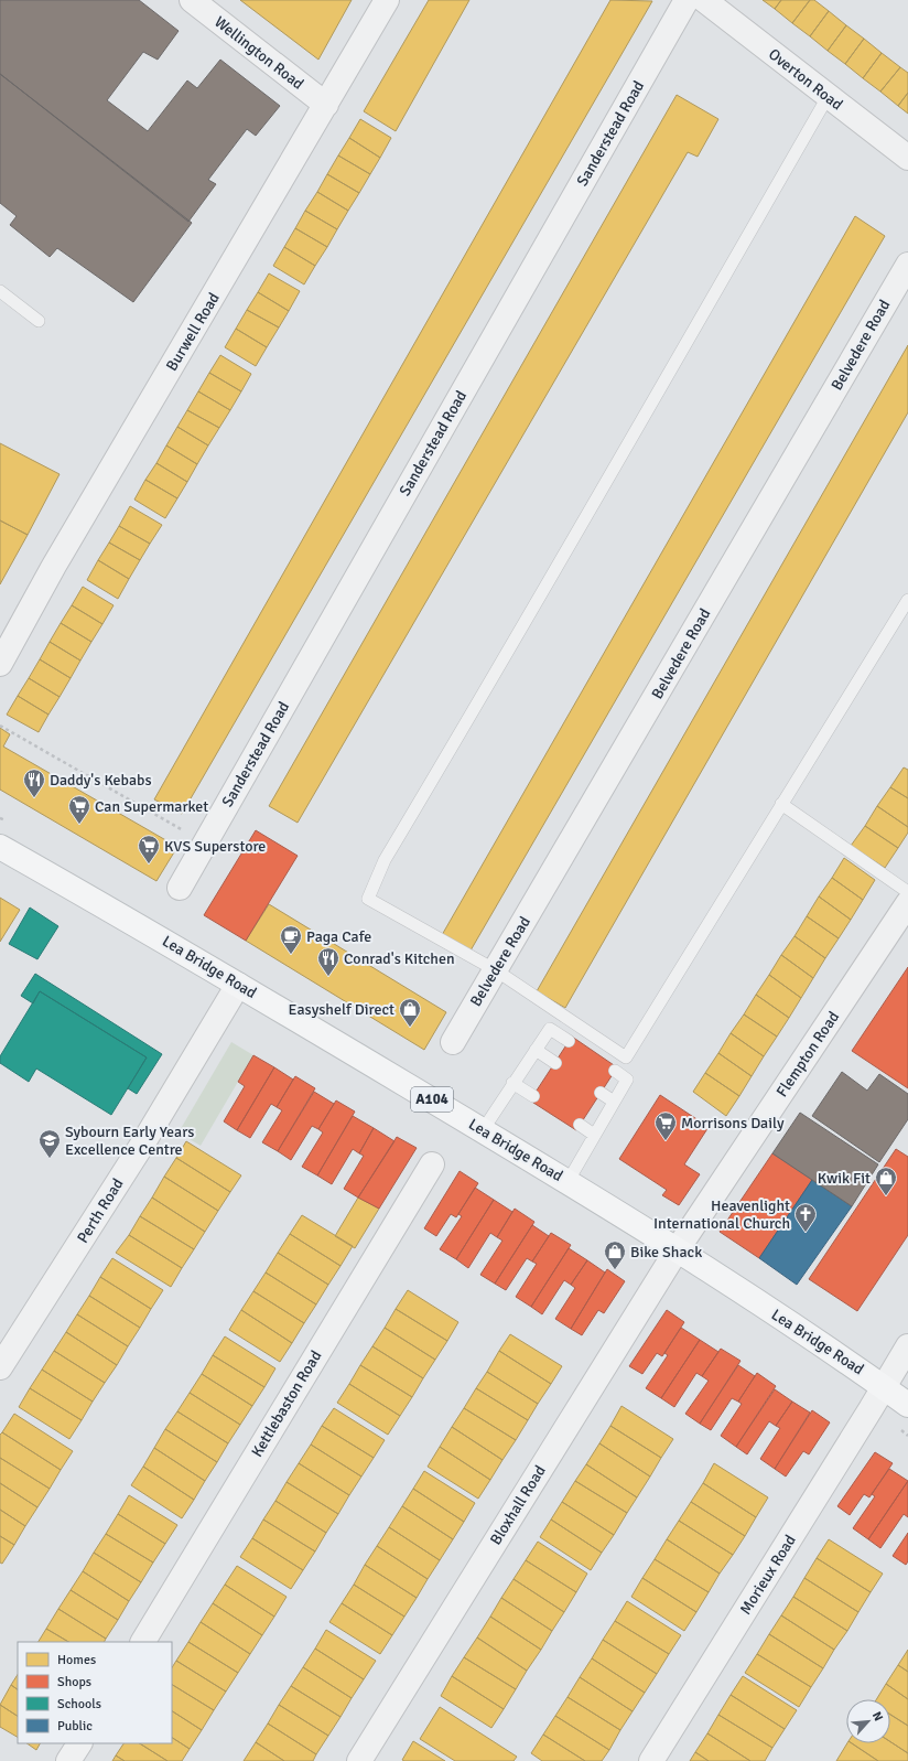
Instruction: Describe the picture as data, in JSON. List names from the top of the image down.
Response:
{
  "streets": {
    "main road": ["Lea Bridge Road", "A104"],
    "street": [
      "Wellington Road",
      "Overton Road",
      "Sanderstead Road",
      "Burwell Road",
      "Belvedere Road",
      "Flempton Road",
      "Perth Road",
      "Kettlebaston Road",
      "Bloxhall Road",
      "Morieux Road"
    ]
  },
  "crossings": [
    ["Wellington Road", "Burwell Road"],
    ["Lea Bridge Road", "Flempton Road"],
    ["Lea Bridge Road", "Perth Road"],
    ["Lea Bridge Road", "Bloxhall Road"],
    ["Lea Bridge Road", "Morieux Road"],
    ["Flempton Road", "Bloxhall Road"]
  ],
  "places": {
    "restaurant": ["Daddy's Kebabs", "Conrad's Kitchen"],
    "supermarket": ["Can Supermarket", "KVS Superstore", "Morrisons Daily"],
    "cafe": ["Paga Cafe"],
    "shop": ["Easyshelf Direct", "Kwik Fit", "Bike Shack"],
    "school or university": ["Sybourn Early Years Excellence Centre"],
    "church": ["Heavenlight International Church"]
  },
  "legend": [
    "Homes",
    "Shops",
    "Schools",
    "Public"
  ],
  "north": "top right"
}
